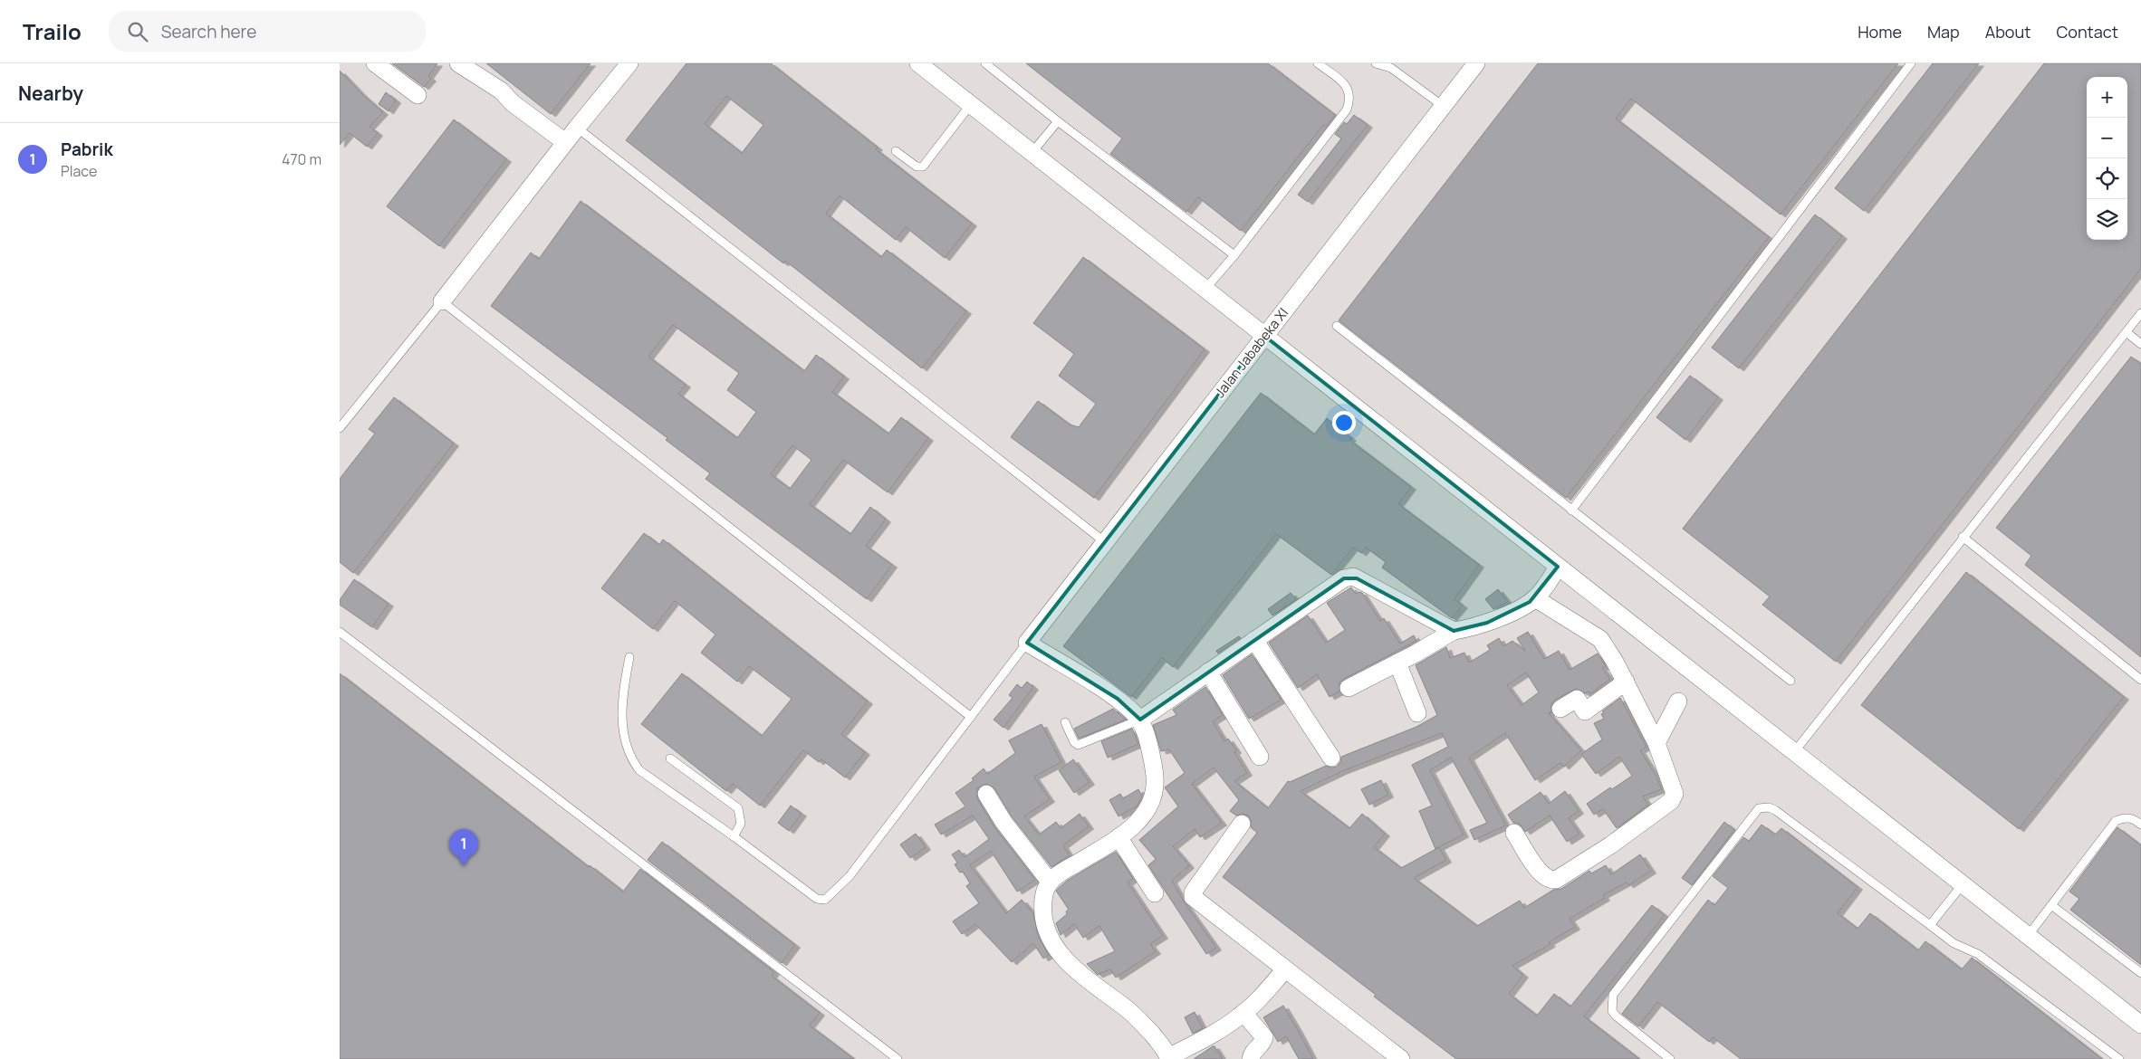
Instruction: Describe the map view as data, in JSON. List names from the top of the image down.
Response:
{
  "streets": {
    "street": ["Jalan Jababeka XI"]
  },
  "page": {
    "header": "Trailo",
    "search": "Search here",
    "nav": [
      "Home",
      "Map",
      "About",
      "Contact"
    ],
    "heading": "Nearby",
    "map_buttons": ["+", "−"],
    "list": [
      {
        "mark": "1",
        "name": "Pabrik",
        "note": "Place",
        "value": "470 m"
      }
    ],
    "pins": "1"
  }
}
